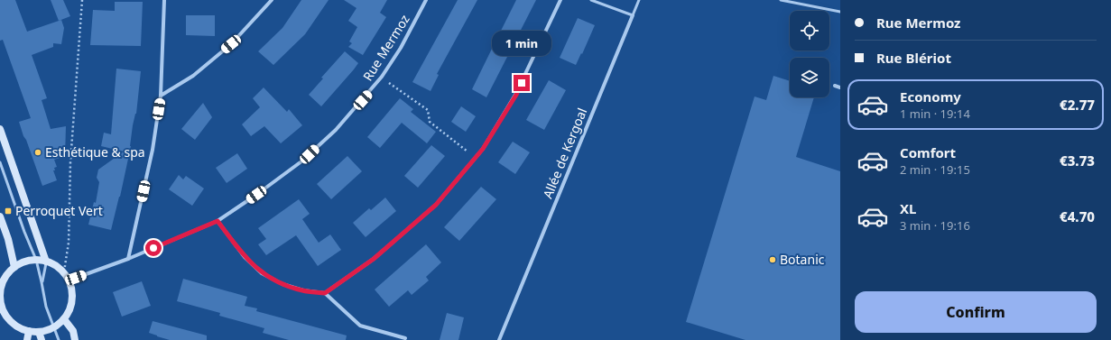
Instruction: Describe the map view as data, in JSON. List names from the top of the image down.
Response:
{
  "streets": {
    "street": ["Rue Mermoz", "Allée de Kergoal"]
  },
  "places": {
    "other": ["Esthétique & spa", "Botanic"],
    "transit": ["Perroquet Vert"]
  },
  "page": {
    "banner": ["Rue Mermoz", "Rue Blériot"],
    "bubble": "1 min",
    "list": [
      {
        "name": "Economy",
        "note": "1 min · 19:14",
        "value": "€2.77"
      },
      {
        "name": "Comfort",
        "note": "2 min · 19:15",
        "value": "€3.73"
      },
      {
        "name": "XL",
        "note": "3 min · 19:16",
        "value": "€4.70"
      }
    ],
    "buttons": "Confirm"
  }
}
